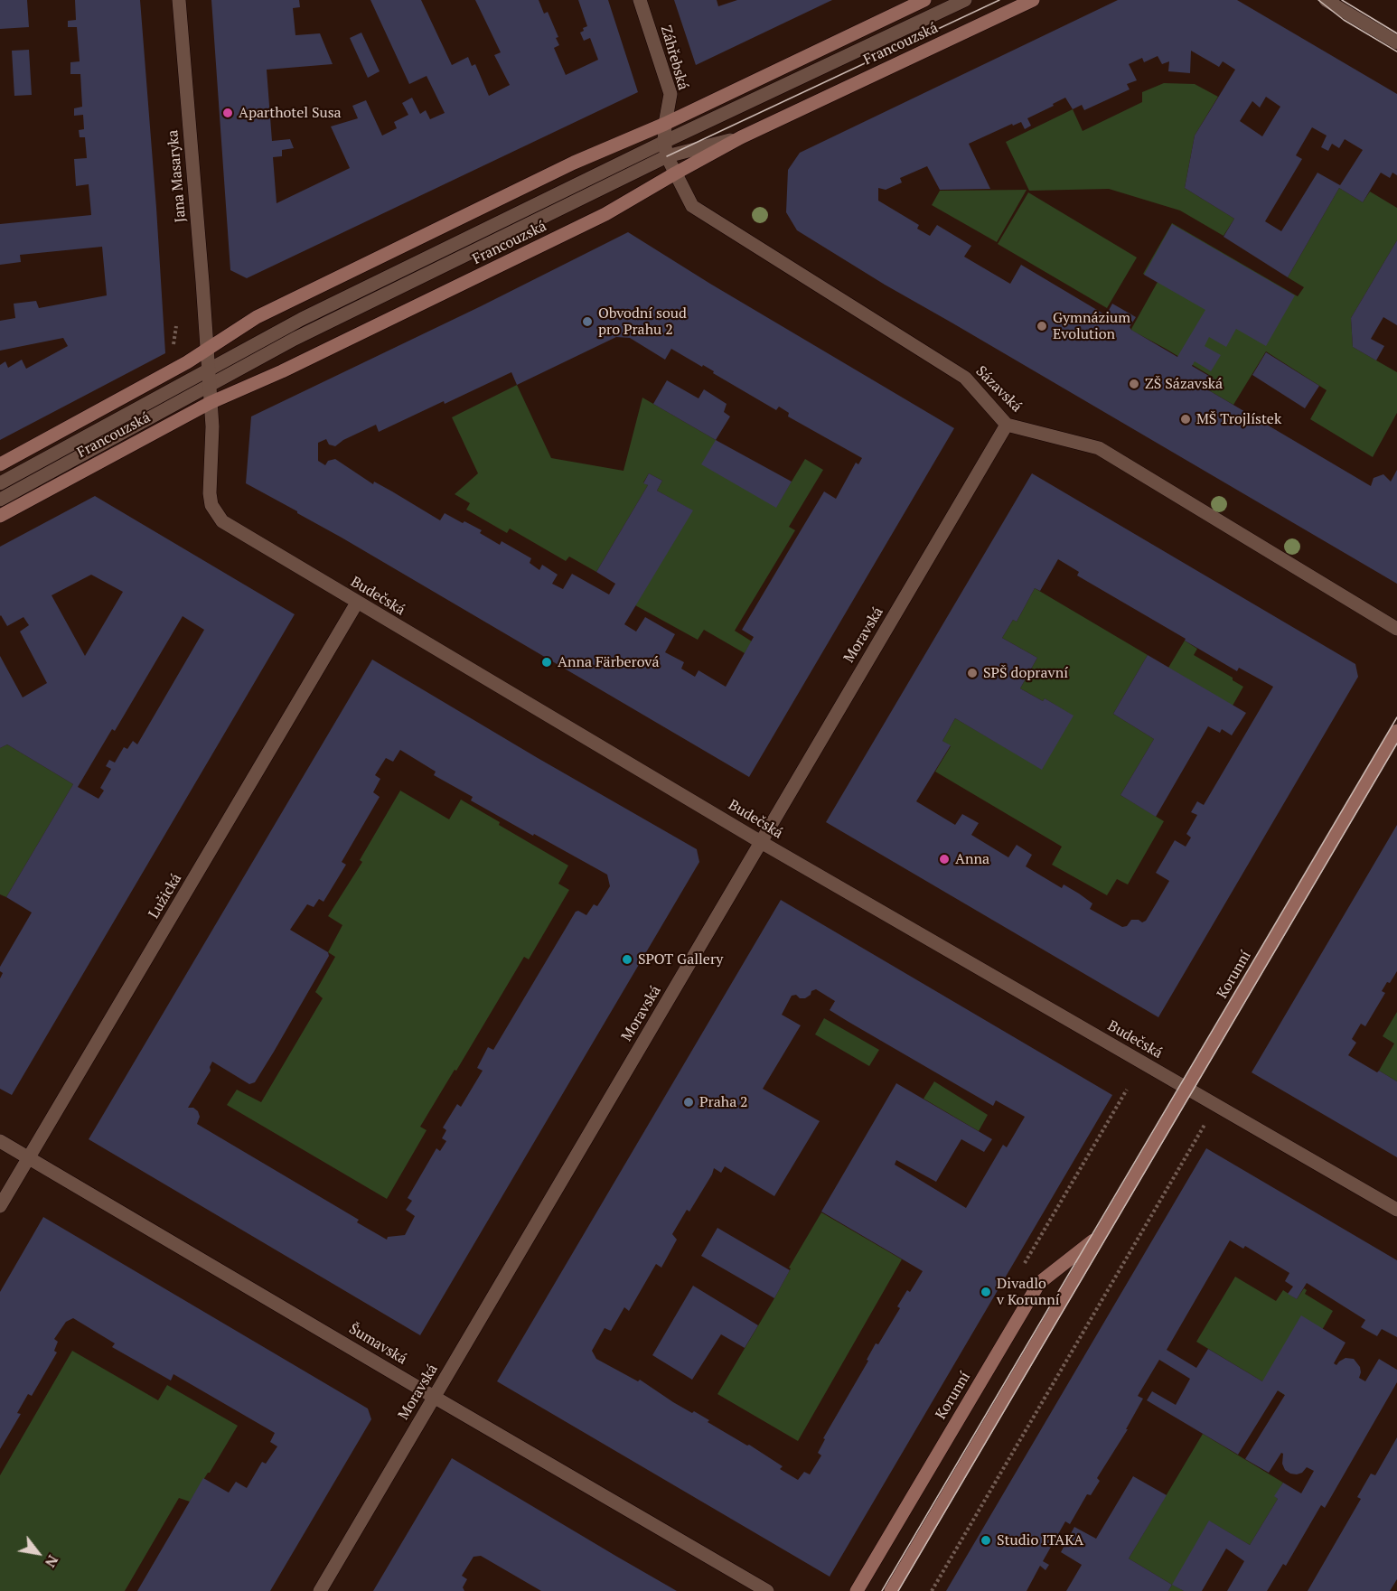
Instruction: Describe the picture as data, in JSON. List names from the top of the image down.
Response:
{
  "streets": {
    "street": [
      "Francouzská",
      "Záhřebská",
      "Jana Masaryka",
      "Sázavská",
      "Budečská",
      "Moravská",
      "Lužická",
      "Korunní",
      "Šumavská"
    ]
  },
  "crossings": [
    ["Francouzská", "Záhřebská"],
    ["Francouzská", "Jana Masaryka"],
    ["Francouzská", "Sázavská"],
    ["Francouzská", "Budečská"],
    ["Záhřebská", "Sázavská"],
    ["Jana Masaryka", "Budečská"],
    ["Sázavská", "Moravská"],
    ["Budečská", "Moravská"],
    ["Budečská", "Lužická"],
    ["Budečská", "Korunní"],
    ["Moravská", "Šumavská"],
    ["Lužická", "Šumavská"]
  ],
  "places": [
    "Aparthotel Susa",
    "Obvodní soud pro Prahu 2",
    "Gymnázium Evolution",
    "ZŠ Sázavská",
    "MŠ Trojlístek",
    "Anna Fӓrberová",
    "SPŠ dopravní",
    "Anna",
    "SPOT Gallery",
    "Praha 2",
    "Divadlo v Korunní",
    "Studio ITAKA"
  ],
  "north": "bottom right"
}
